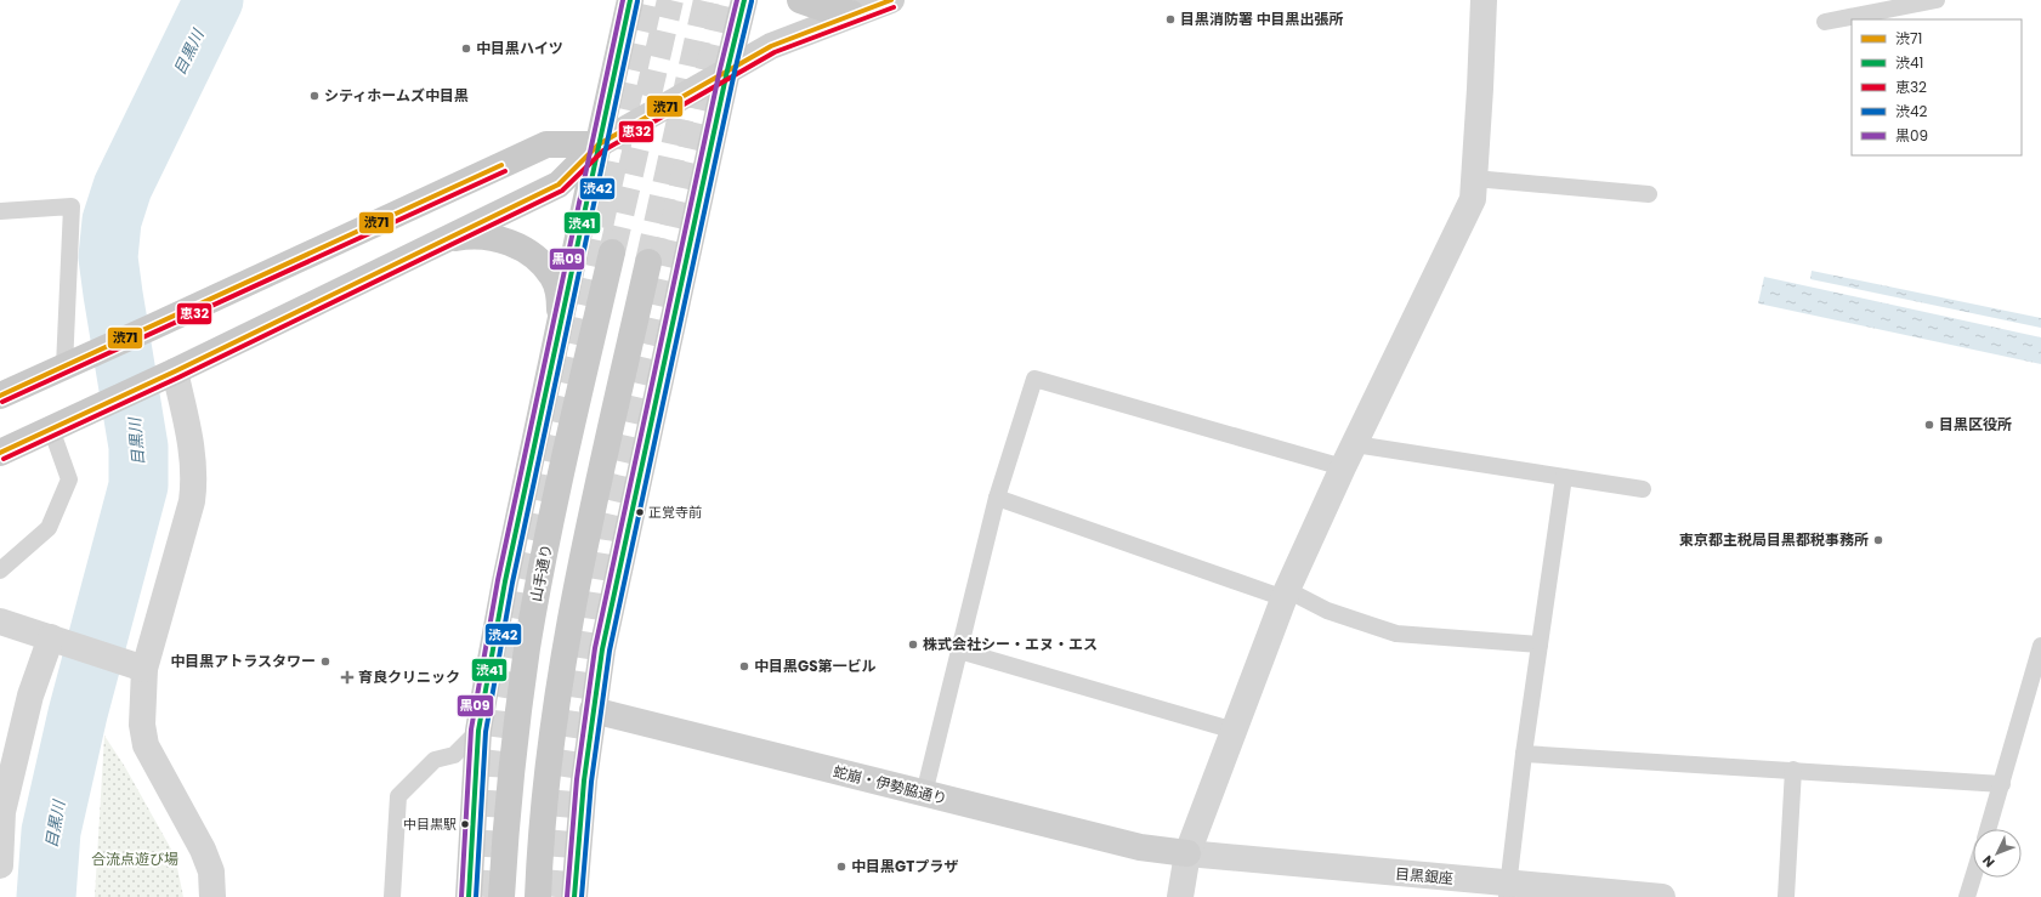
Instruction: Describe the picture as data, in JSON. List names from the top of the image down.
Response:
{
  "streets": {
    "main road": ["山手通り"],
    "street": ["蛇崩・伊勢脇通り", "目黒銀座"]
  },
  "crossings": [
    ["蛇崩・伊勢脇通り", "目黒銀座"]
  ],
  "water": ["目黒川"],
  "parks": ["合流点遊び場"],
  "places": {
    "other": [
      "目黒消防署 中目黒出張所",
      "中目黒ハイツ",
      "シティホームズ中目黒",
      "目黒区役所",
      "正覚寺前",
      "東京都主税局目黒都税事務所",
      "株式会社シー・エヌ・エス",
      "中目黒アトラスタワー",
      "中目黒GS第一ビル",
      "中目黒駅",
      "中目黒GTプラザ"
    ],
    "health": ["育良クリニック"]
  },
  "lines": [
    "transit line 渋71",
    "transit line 渋41",
    "transit line 黒09",
    "transit line 渋42",
    "transit line 恵32"
  ],
  "legend": [
    "渋71",
    "渋41",
    "恵32",
    "渋42",
    "黒09"
  ],
  "north": "bottom left"
}
